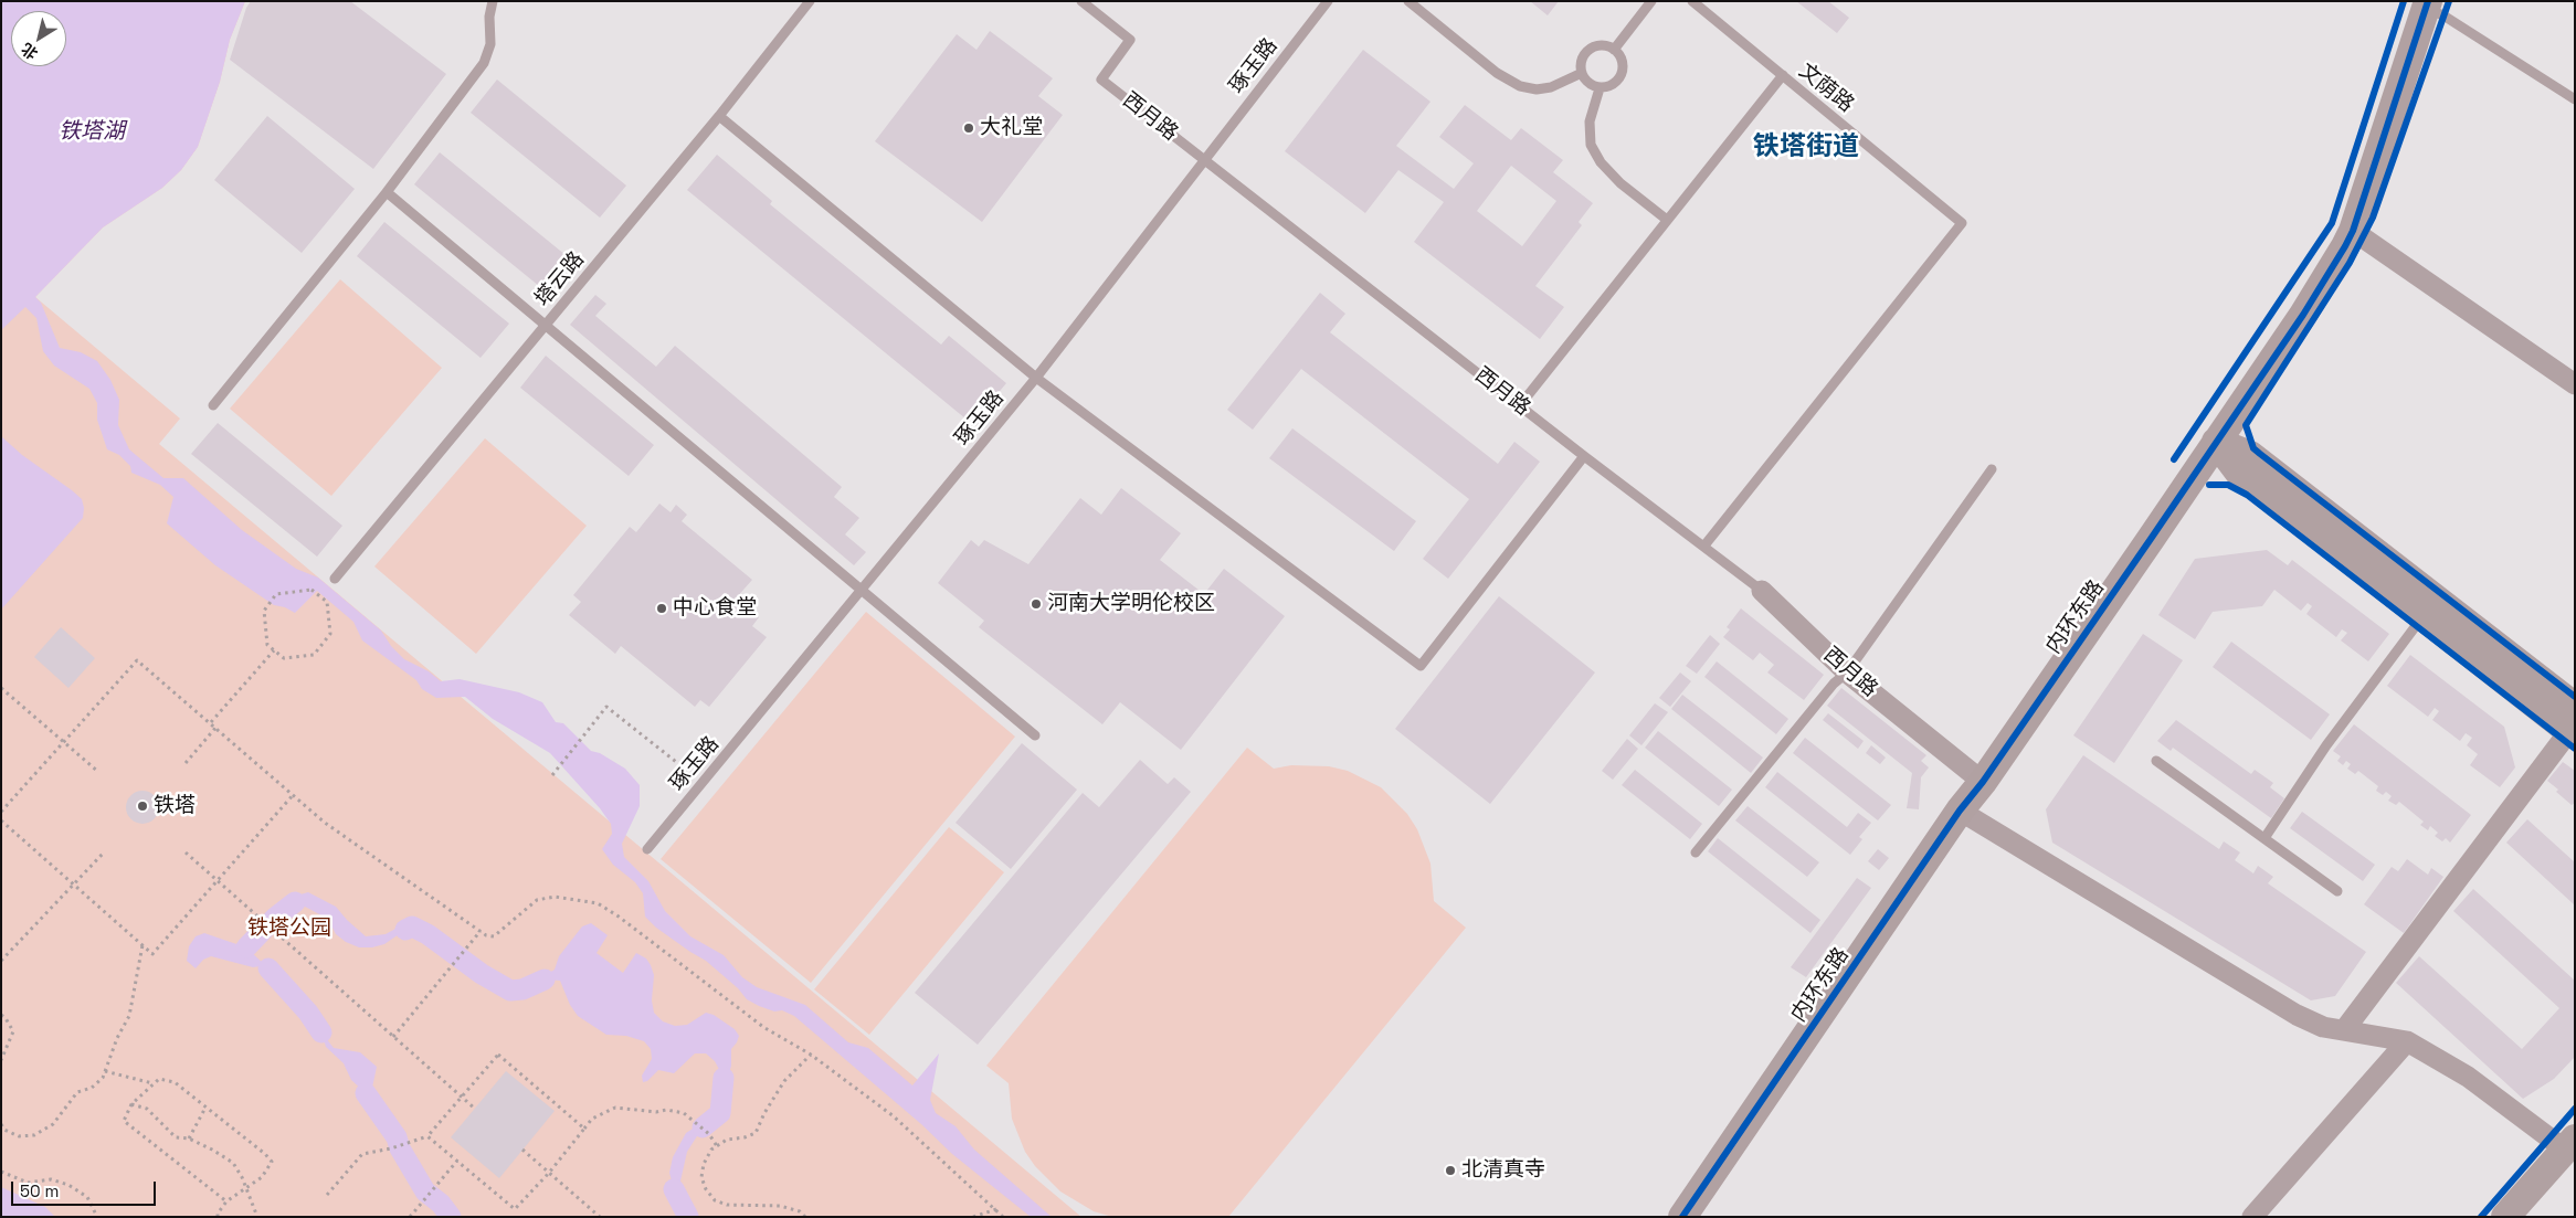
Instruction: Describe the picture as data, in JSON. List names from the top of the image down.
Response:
{
  "streets": {
    "street": ["西月路", "内环东路"],
    "lane": ["琢玉路", "文荫路", "塔云路"]
  },
  "crossings": [
    ["琢玉路", "西月路"],
    ["文荫路", "西月路"],
    ["西月路", "内环东路"]
  ],
  "districts": ["铁塔街道"],
  "water": ["铁塔湖"],
  "parks": ["铁塔公园"],
  "places": [
    "大礼堂",
    "河南大学明伦校区",
    "中心食堂",
    "铁塔",
    "北清真寺"
  ],
  "scale_bar": "50 m",
  "north": "bottom left"
}
